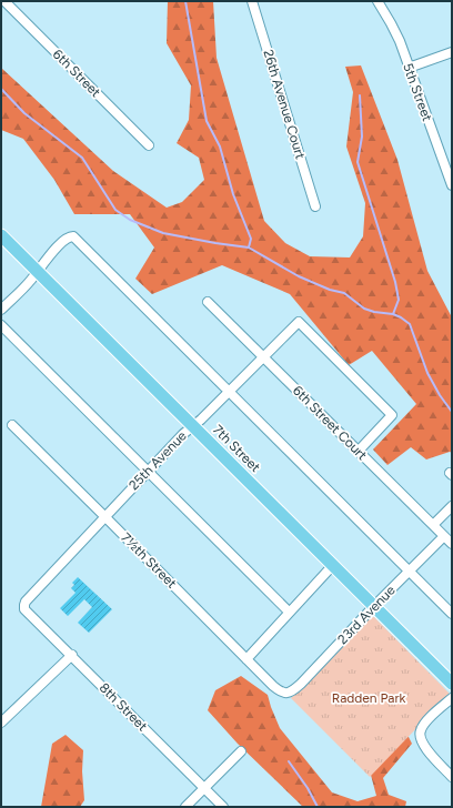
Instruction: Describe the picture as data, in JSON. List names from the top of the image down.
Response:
{
  "streets": {
    "main road": ["7th Street"],
    "street": [
      "6th Street",
      "5th Street",
      "26th Avenue Court",
      "6th Street Court",
      "25th Avenue",
      "7½th Street",
      "23rd Avenue",
      "8th Street"
    ]
  },
  "crossings": [
    ["6th Street Court", "25th Avenue"],
    ["6th Street Court", "23rd Avenue"],
    ["7th Street", "25th Avenue"],
    ["7th Street", "23rd Avenue"],
    ["25th Avenue", "7½th Street"],
    ["25th Avenue", "8th Street"],
    ["7½th Street", "23rd Avenue"]
  ],
  "parks": ["Radden Park"]
}
